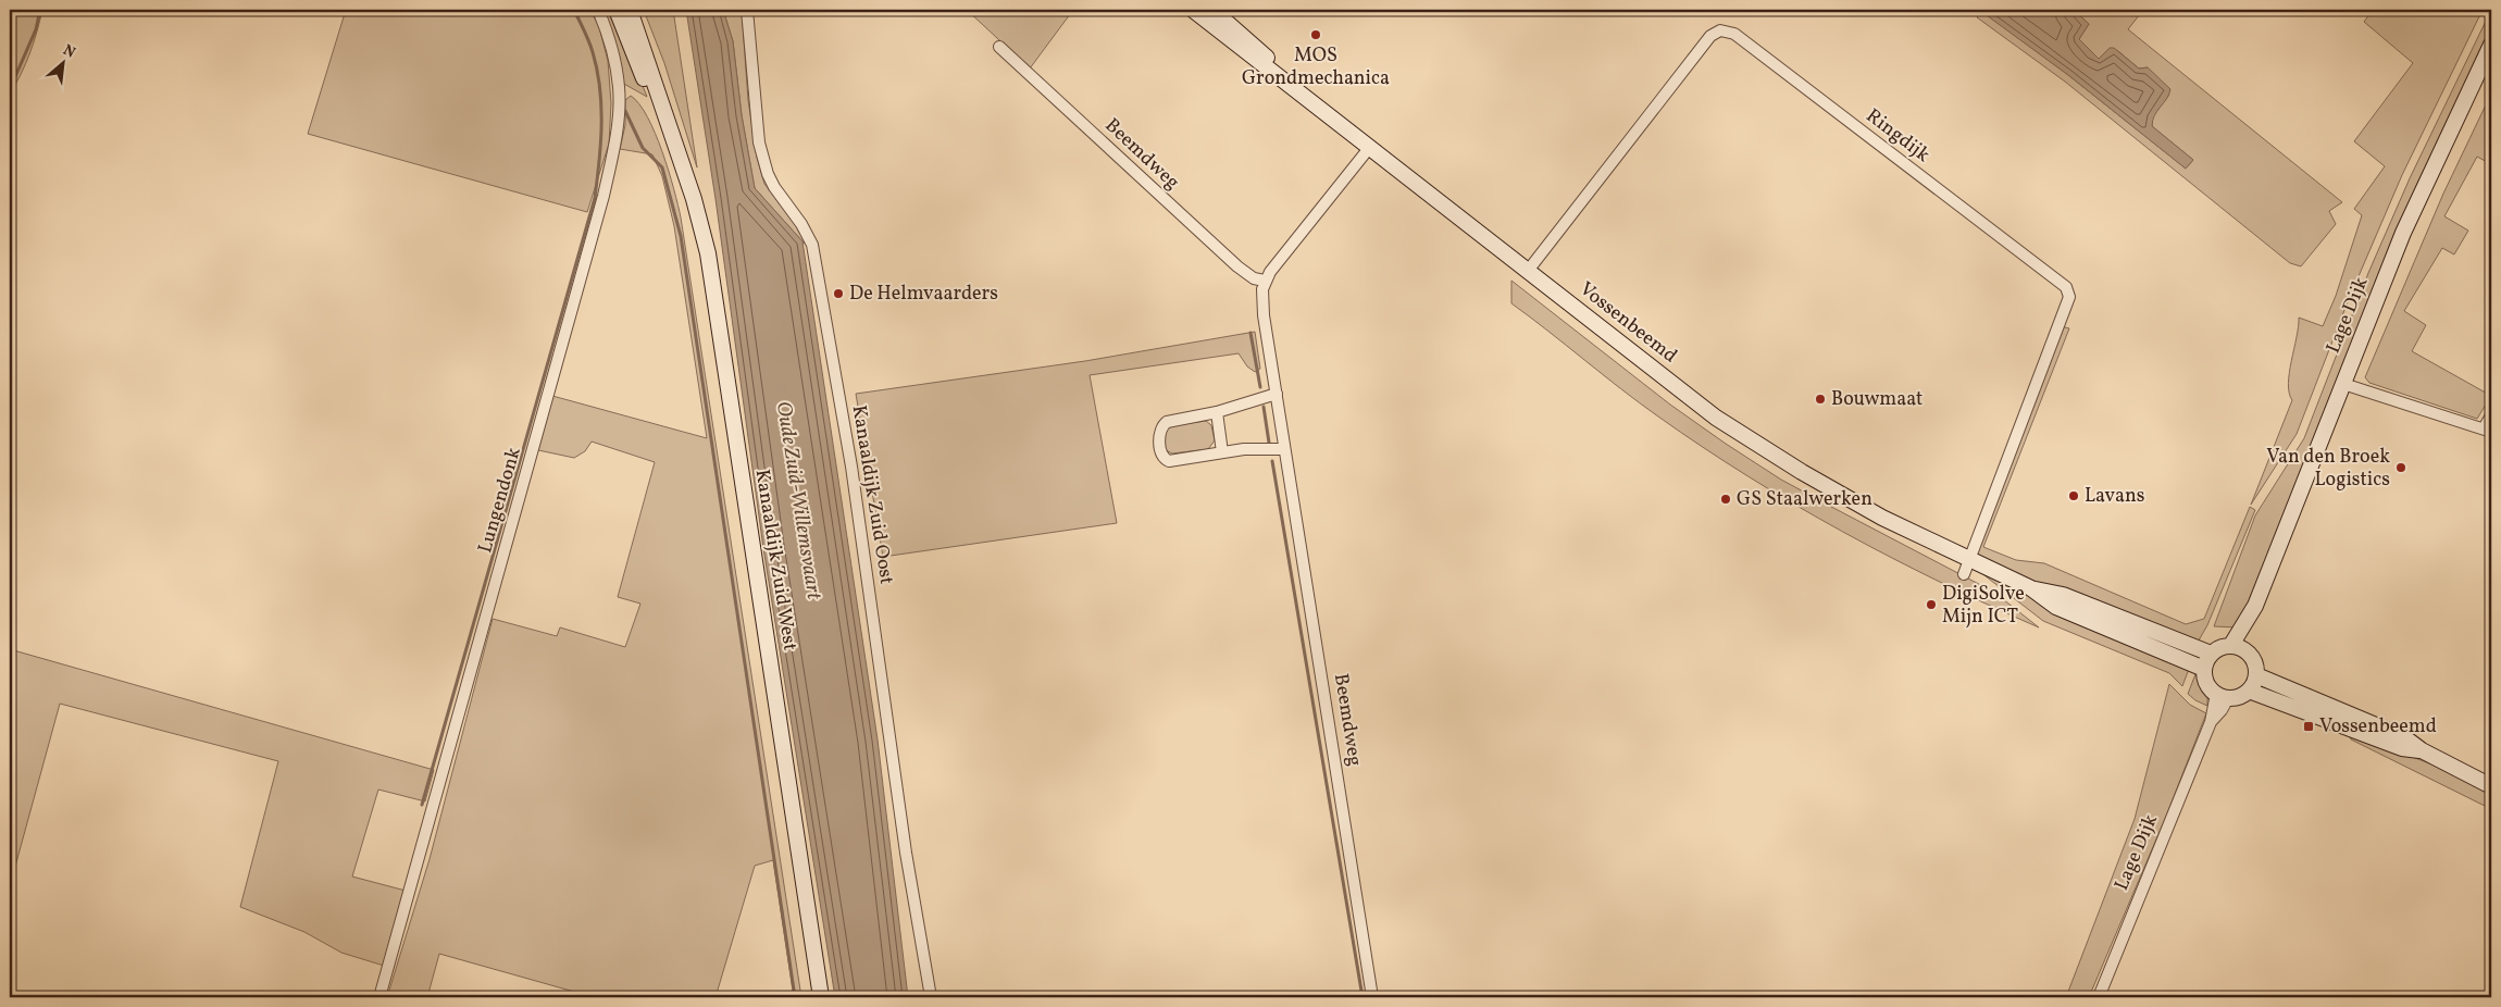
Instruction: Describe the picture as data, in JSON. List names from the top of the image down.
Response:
{
  "streets": {
    "main road": ["Lage Dijk", "Vossenbeemd", "Kanaaldijk Zuid West"],
    "street": [
      "Ringdijk",
      "Beemdweg",
      "Kanaaldijk Zuid Oost",
      "Lungendonk"
    ]
  },
  "crossings": [
    ["Ringdijk", "Vossenbeemd"],
    ["Lage Dijk", "Vossenbeemd"]
  ],
  "water": ["Oude Zuid-Willemsvaart"],
  "places": {
    "other": [
      "MOS Grondmechanica",
      "De Helmvaarders",
      "Bouwmaat",
      "Van den Broek Logistics",
      "Lavans",
      "GS Staalwerken",
      "DigiSolve Mijn ICT"
    ],
    "transit": ["Vossenbeemd"]
  },
  "north": "top right"
}
